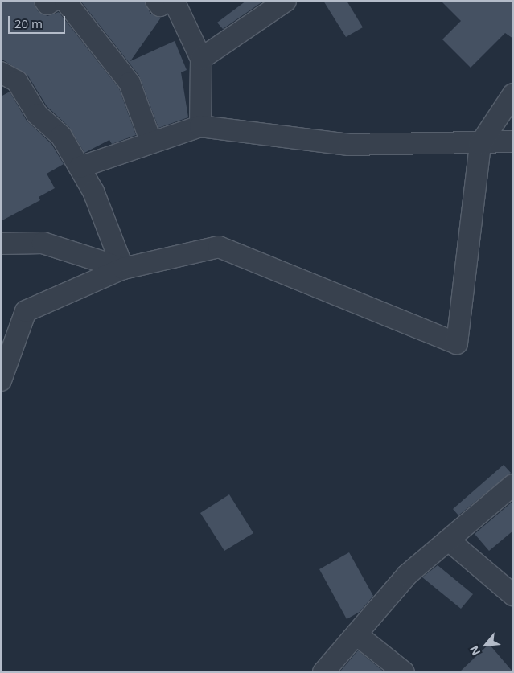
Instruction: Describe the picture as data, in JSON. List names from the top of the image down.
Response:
{
  "scale_bar": "20 m",
  "north": "bottom left"
}
